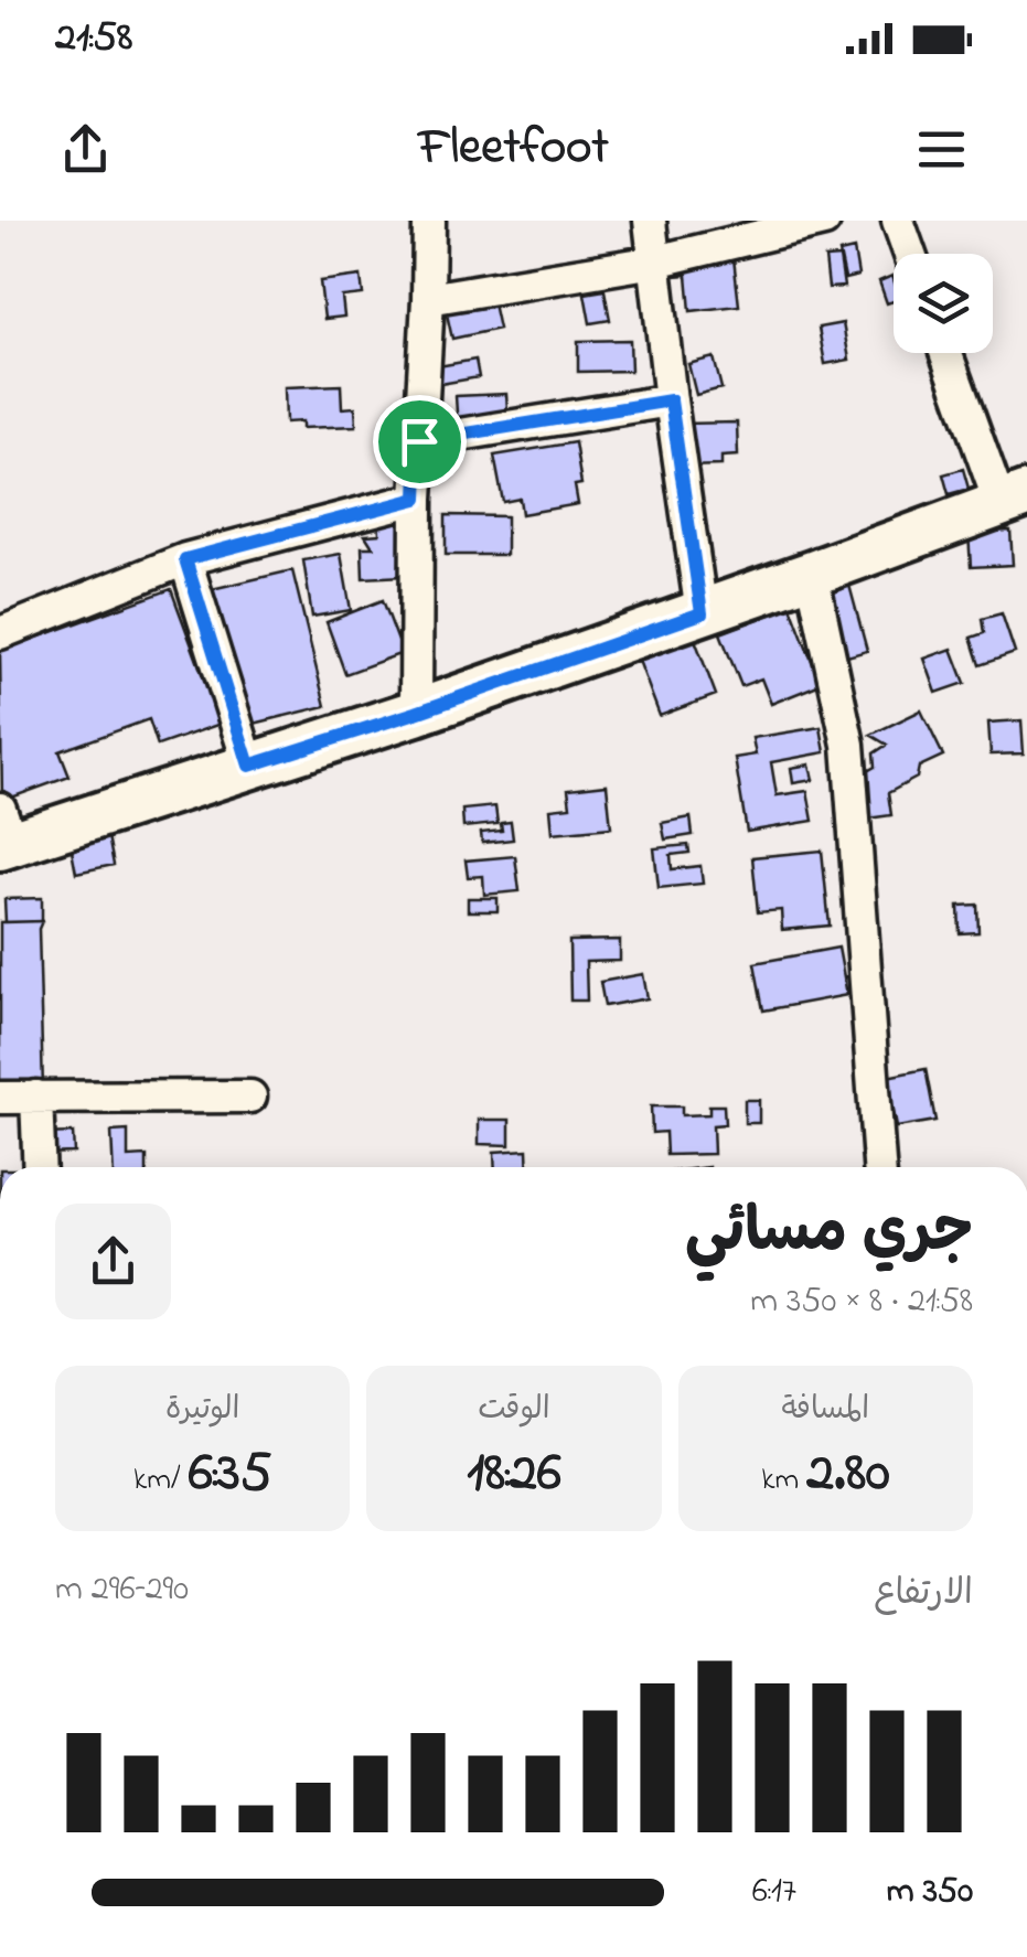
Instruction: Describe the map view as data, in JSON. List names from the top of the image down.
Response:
{
  "page": {
    "status": "21:58",
    "header": "Fleetfoot",
    "heading": ["جري مسائي", "21:58 · 8 × 350 m"],
    "stats": [
      ["المسافة", "2.80 km"],
      ["الوقت", "18:26"],
      ["الوتيرة", "6:35 /km"]
    ],
    "chart": ["الارتفاع", "290–296 m"],
    "list": [
      {
        "name": "350 m",
        "note": "6:17"
      }
    ]
  }
}
